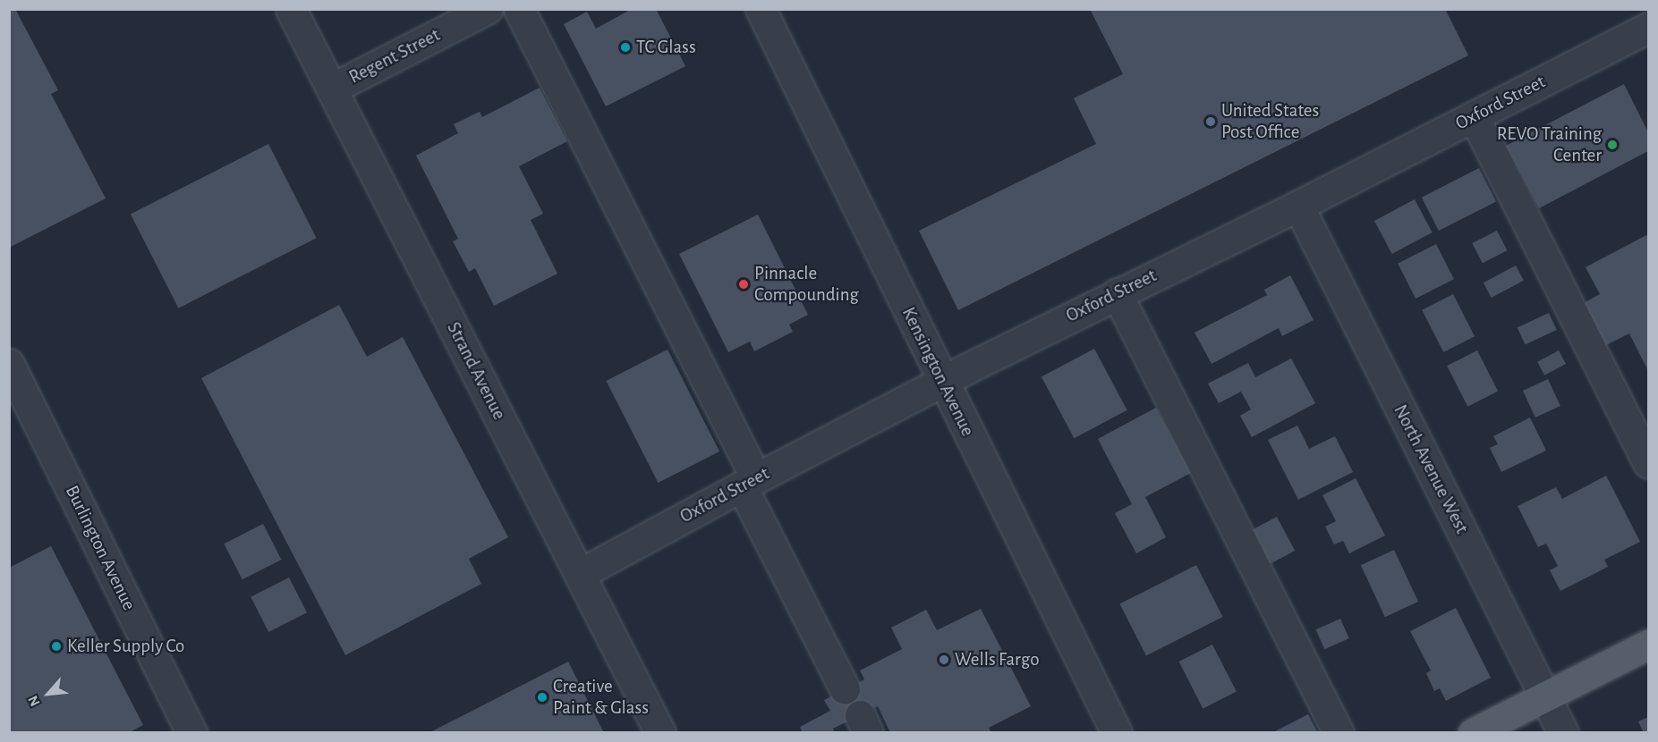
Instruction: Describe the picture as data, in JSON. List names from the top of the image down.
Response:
{
  "streets": {
    "street": [
      "Regent Street",
      "Oxford Street",
      "Strand Avenue",
      "Kensington Avenue",
      "North Avenue West",
      "Burlington Avenue"
    ]
  },
  "crossings": [
    ["Regent Street", "Strand Avenue"],
    ["Oxford Street", "Strand Avenue"],
    ["Oxford Street", "Kensington Avenue"],
    ["Oxford Street", "North Avenue West"]
  ],
  "places": [
    "TC Glass",
    "United States Post Office",
    "REVO Training Center",
    "Pinnacle Compounding",
    "Keller Supply Co",
    "Wells Fargo",
    "Creative Paint & Glass"
  ],
  "north": "bottom left"
}
